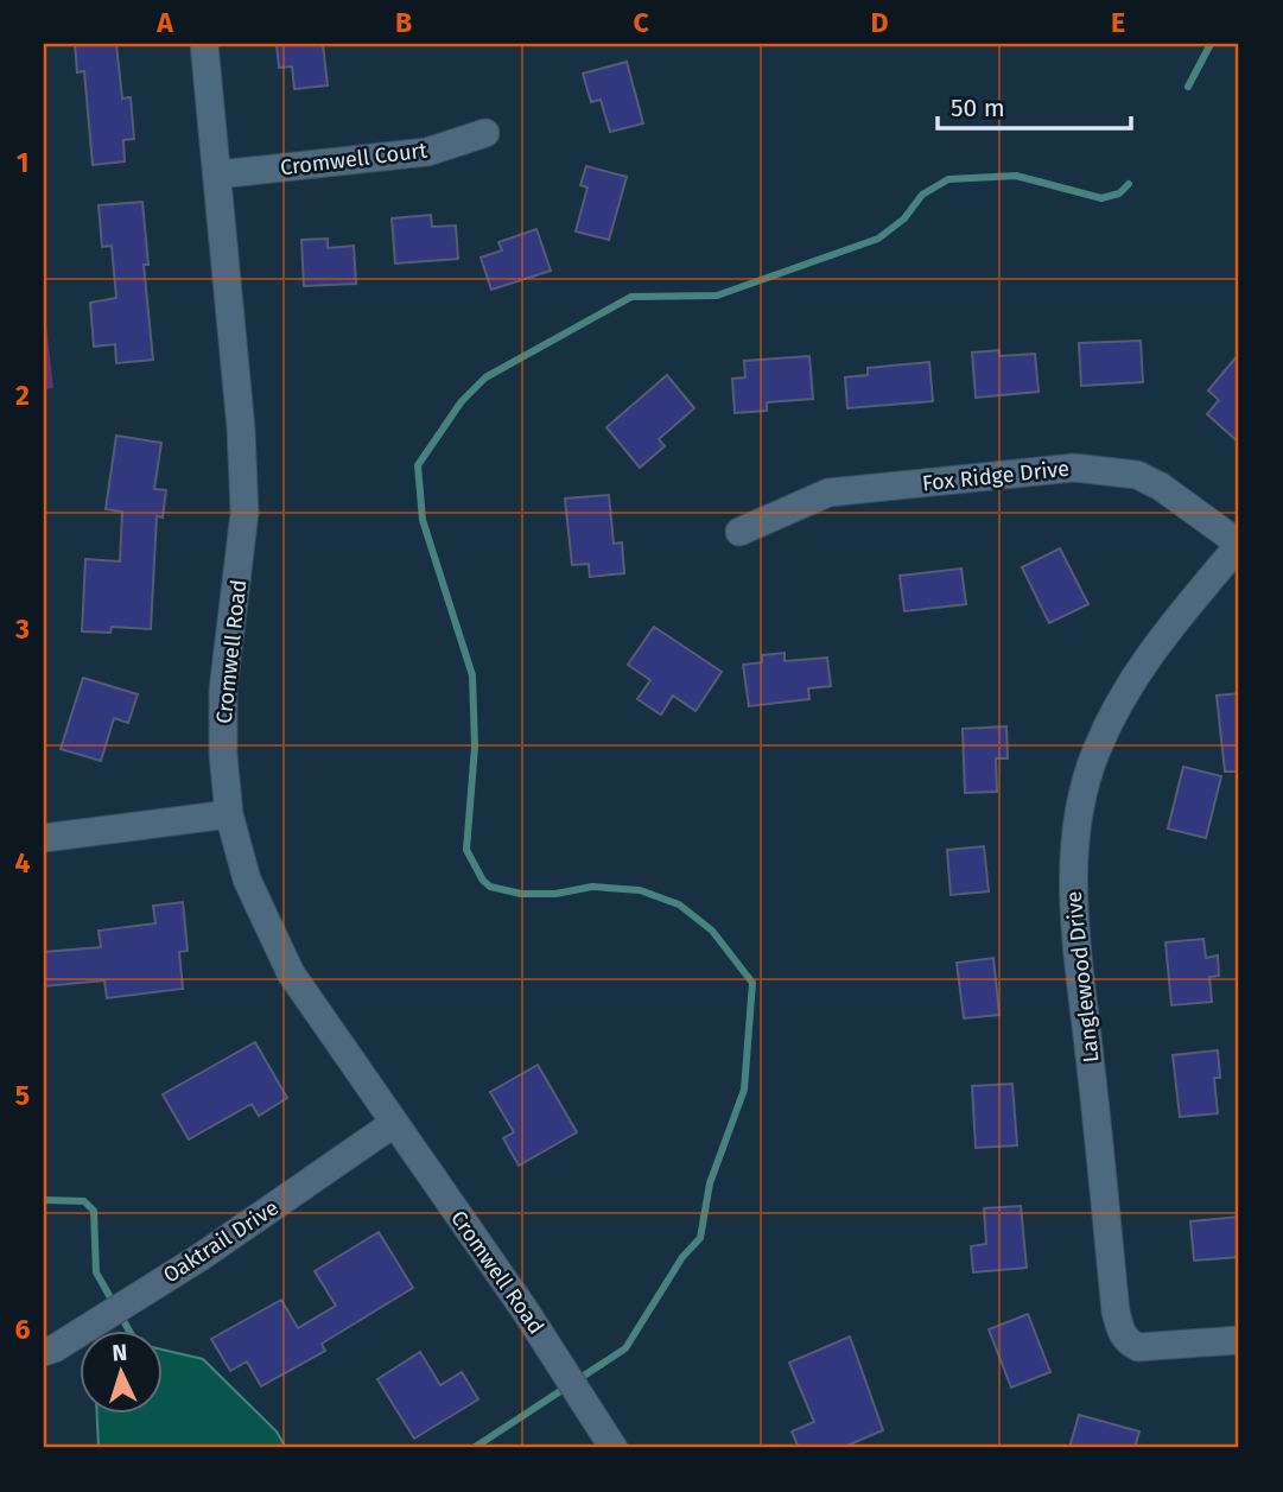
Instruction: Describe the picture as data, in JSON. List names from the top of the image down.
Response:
{
  "streets": {
    "street": [
      "Cromwell Court",
      "Fox Ridge Drive",
      "Cromwell Road",
      "Langlewood Drive",
      "Oaktrail Drive"
    ]
  },
  "crossings": [
    ["Cromwell Court", "Cromwell Road"],
    ["Fox Ridge Drive", "Langlewood Drive"],
    ["Cromwell Road", "Oaktrail Drive"]
  ],
  "scale_bar": "50 m",
  "north": "top",
  "grid": {
    "columns": [
      "A",
      "B",
      "C",
      "D",
      "E"
    ],
    "rows": [
      "1",
      "2",
      "3",
      "4",
      "5",
      "6"
    ]
  }
}
